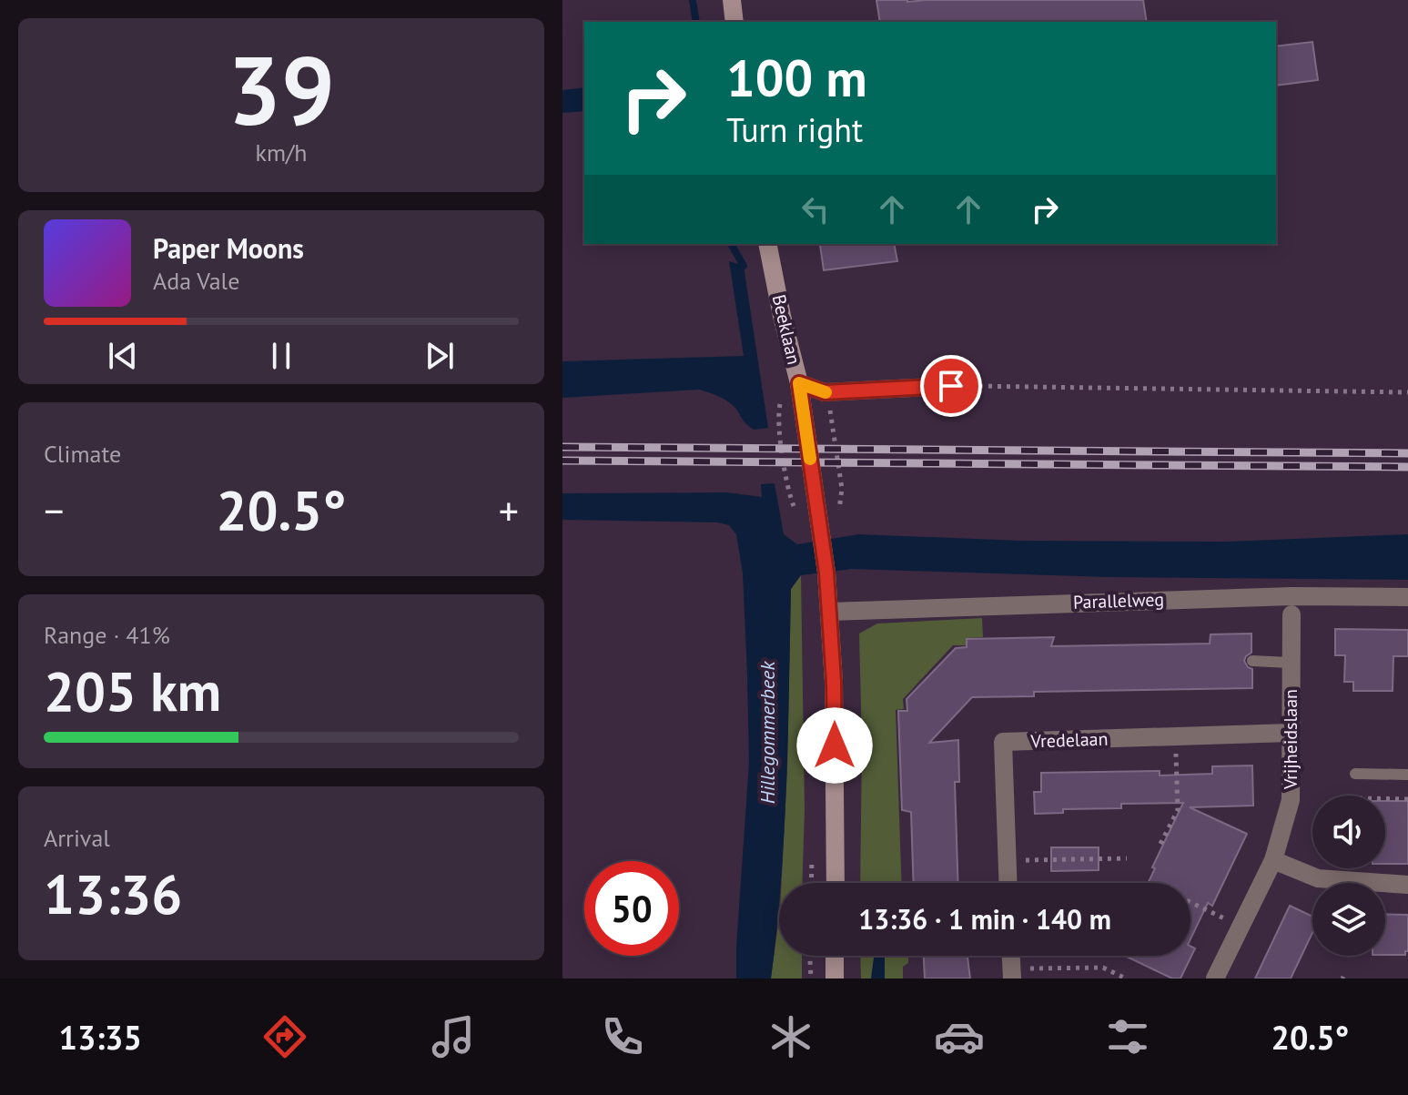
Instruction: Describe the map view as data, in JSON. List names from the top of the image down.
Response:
{
  "streets": {
    "main road": ["Beeklaan"],
    "street": ["Parallelweg", "Vrijheidslaan", "Vredelaan"]
  },
  "crossings": [
    ["Beeklaan", "Parallelweg"],
    ["Vrijheidslaan", "Vredelaan"]
  ],
  "water": ["Hillegommerbeek"],
  "page": {
    "tile": [
      ["39", "km/h"],
      "Climate",
      ["Range · 41%", "205 km"],
      ["Arrival", "13:36"]
    ],
    "turn": ["100 m", "Turn right"],
    "song": ["Paper Moons", "Ada Vale"],
    "heat": ["−", "20.5°", "+"],
    "limit": "50",
    "trip": "13:36 · 1 min · 140 m",
    "tabs": ["13:35", "20.5°"]
  }
}
